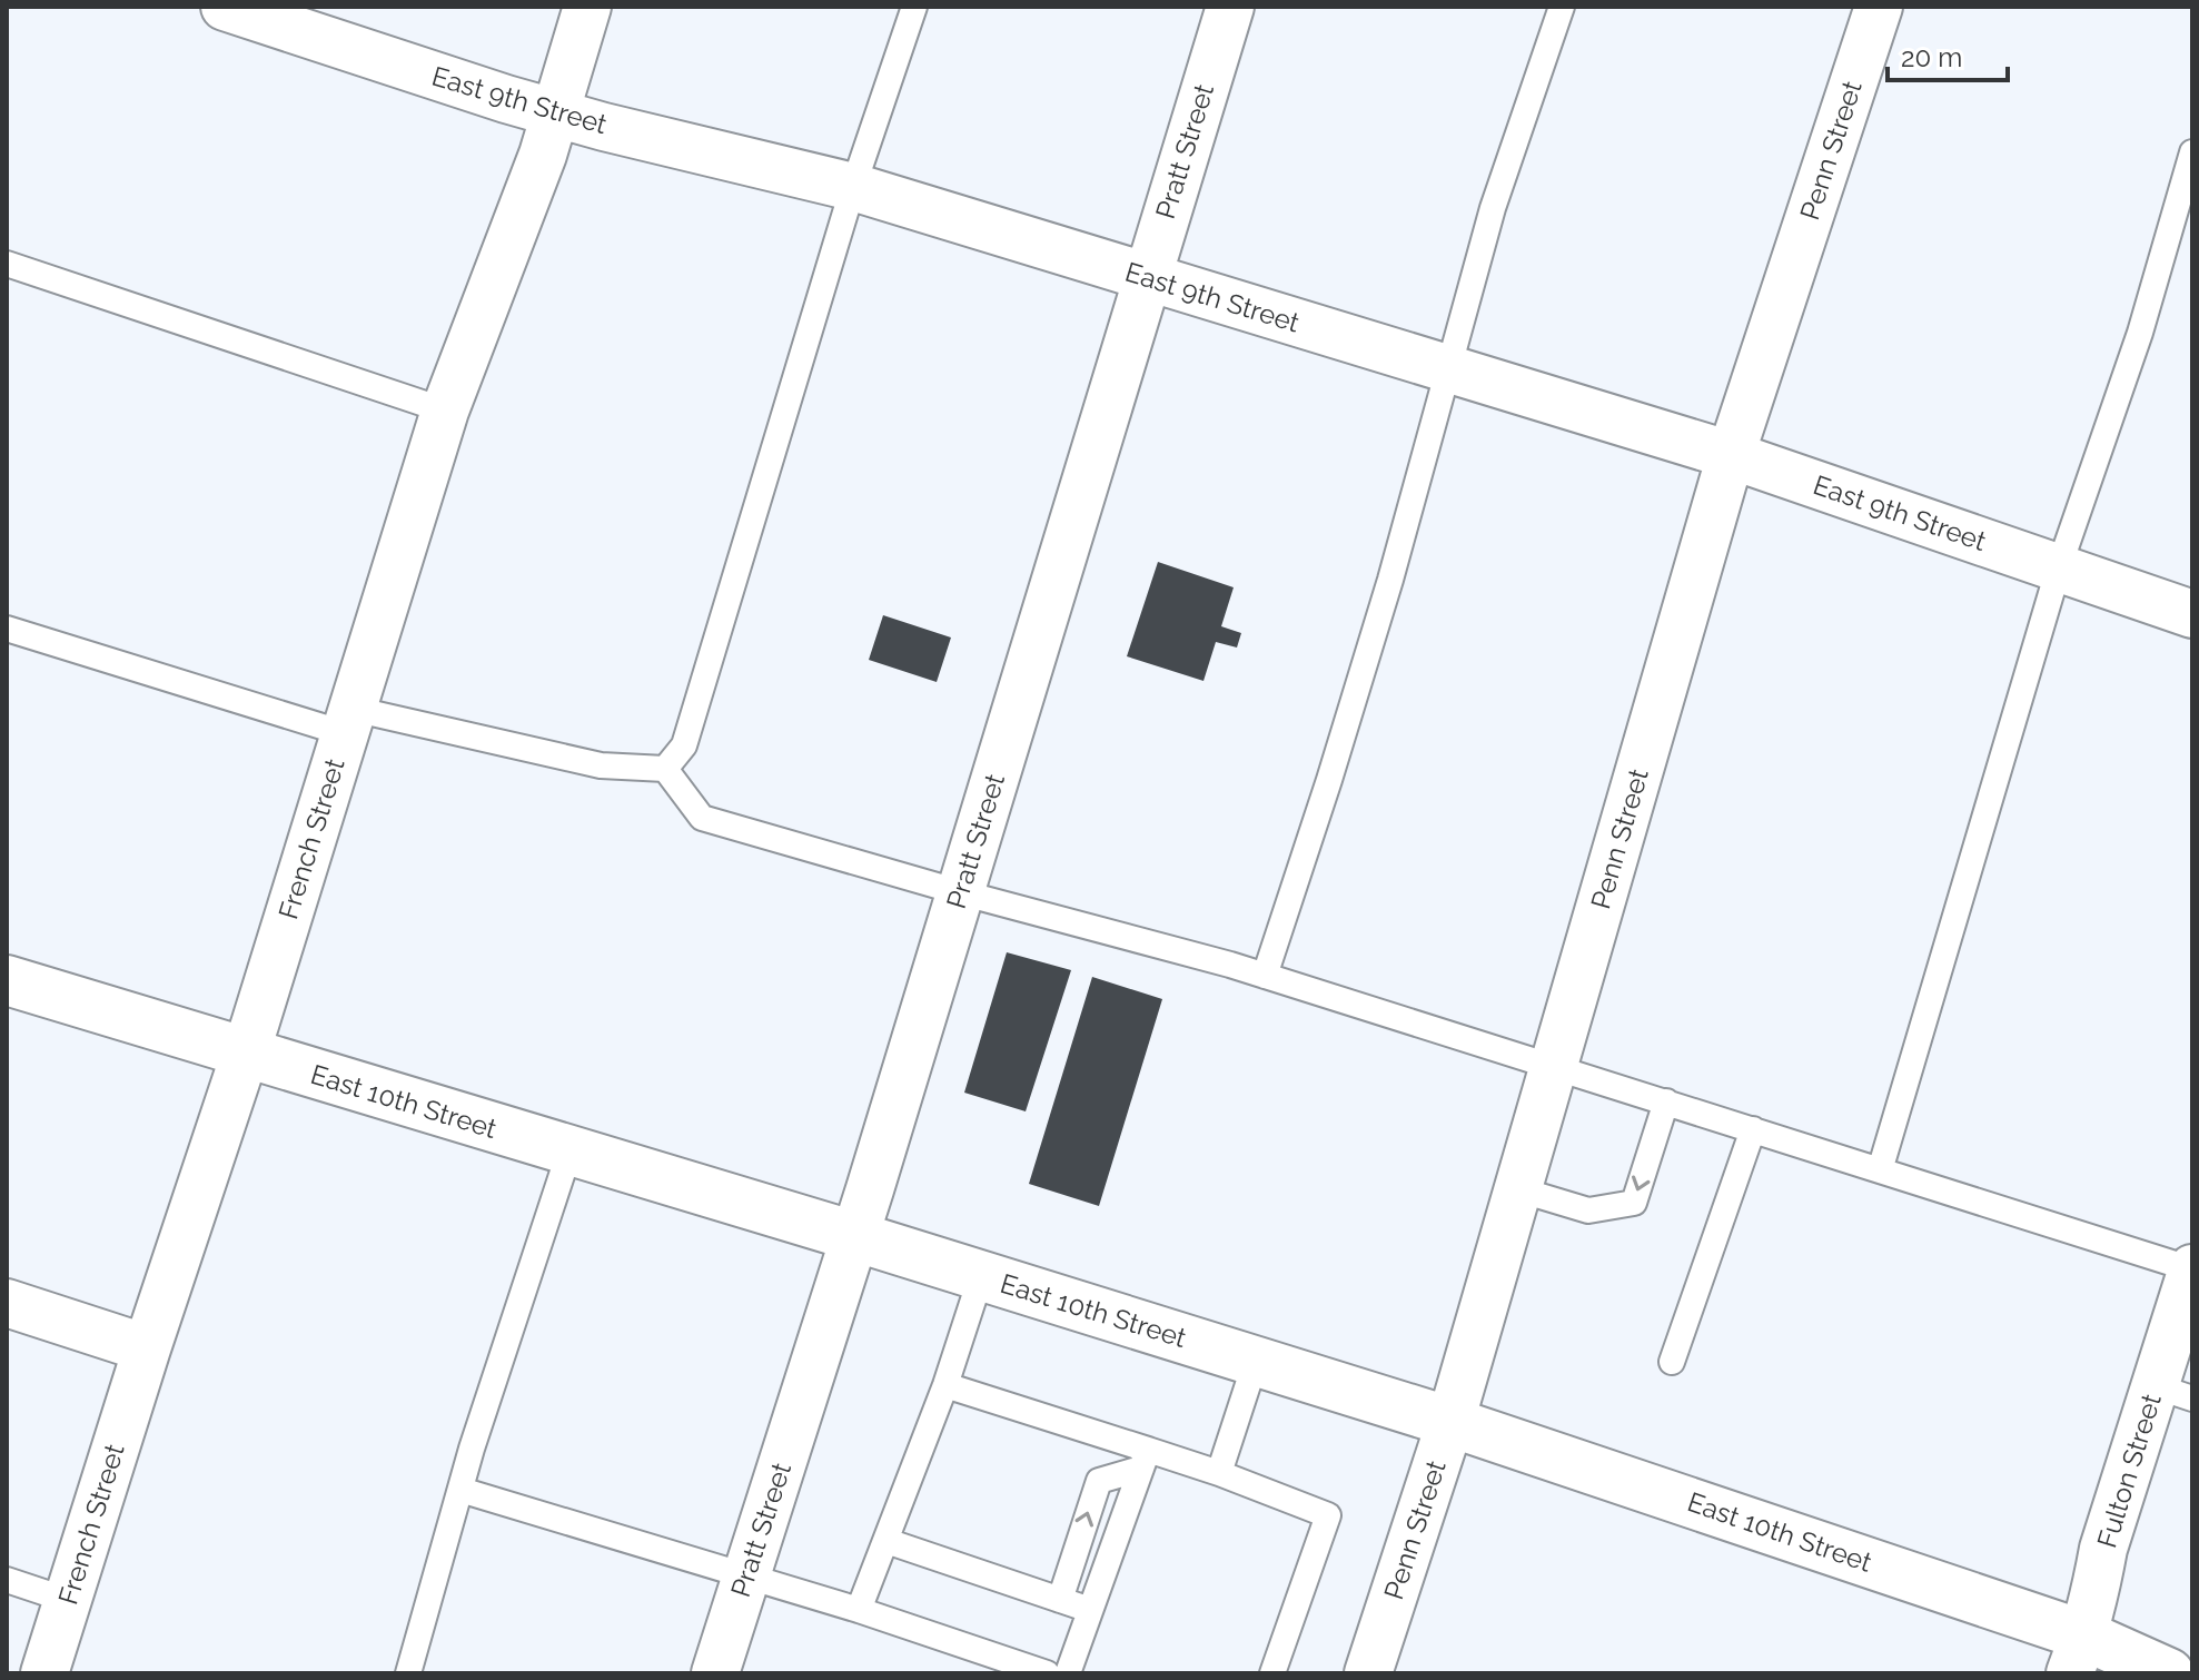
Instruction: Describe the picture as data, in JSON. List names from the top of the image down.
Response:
{
  "streets": {
    "main road": ["East 10th Street"],
    "street": [
      "East 9th Street",
      "Penn Street",
      "Pratt Street",
      "French Street",
      "Fulton Street"
    ]
  },
  "crossings": [
    ["East 9th Street", "Penn Street"],
    ["East 9th Street", "Pratt Street"],
    ["East 9th Street", "French Street"],
    ["Penn Street", "East 10th Street"],
    ["Pratt Street", "East 10th Street"],
    ["French Street", "East 10th Street"],
    ["East 10th Street", "Fulton Street"]
  ],
  "scale_bar": "20 m"
}
